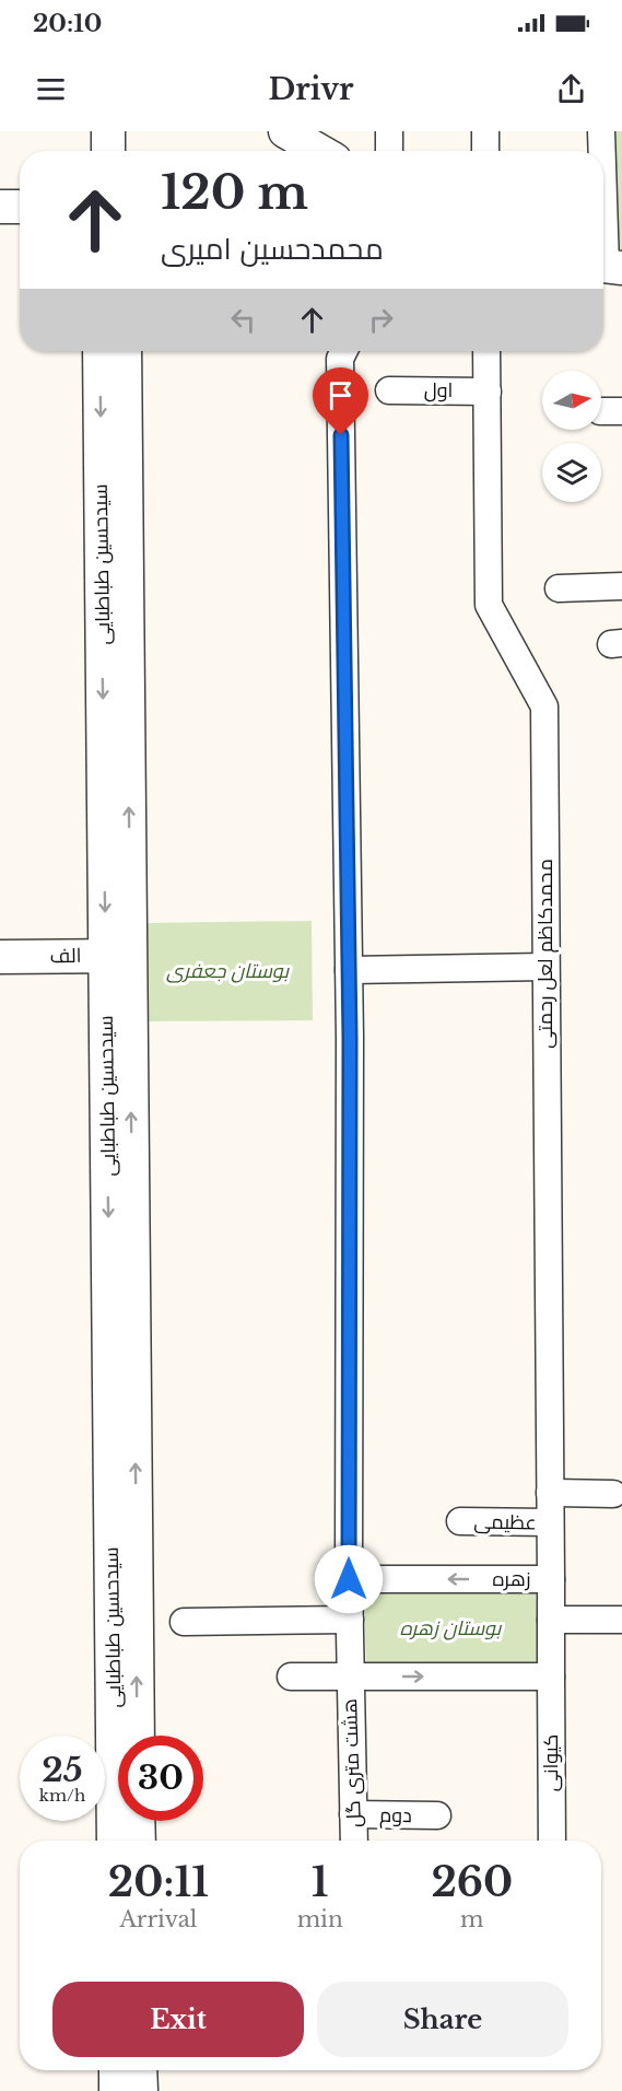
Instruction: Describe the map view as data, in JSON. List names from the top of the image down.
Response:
{
  "streets": {
    "street": [
      "اول",
      "سیدحسین طباطبایی",
      "محمدکاظم لعل رحمتی",
      "الف",
      "عظیمی",
      "زهره",
      "هشت متری گل",
      "کیوانی",
      "دوم"
    ]
  },
  "crossings": [
    ["اول", "محمدکاظم لعل رحمتی"],
    ["سیدحسین طباطبایی", "الف"],
    ["محمدکاظم لعل رحمتی", "عظیمی"],
    ["محمدکاظم لعل رحمتی", "زهره"],
    ["زهره", "کیوانی"],
    ["هشت متری گل", "دوم"]
  ],
  "parks": ["بوستان جعفری", "بوستان زهره"],
  "north": "right",
  "page": {
    "status": "20:10",
    "header": "Drivr",
    "turn": ["120 m", "محمدحسین امیری"],
    "speed": "25 km/h",
    "limit": "30",
    "eta": [
      "20:11",
      "Arrival",
      "1",
      "min",
      "260",
      "m"
    ],
    "buttons": ["Exit", "Share"]
  }
}
